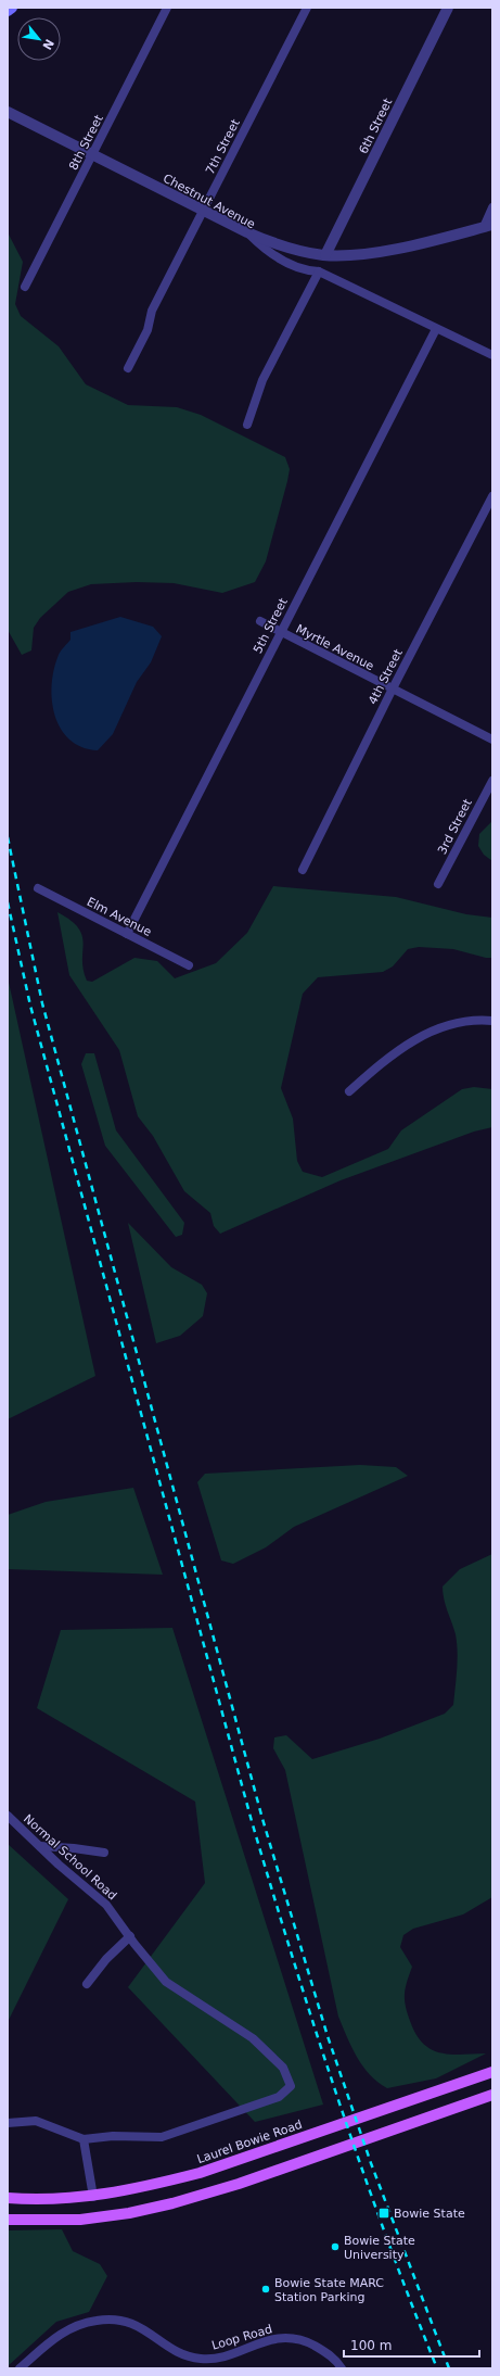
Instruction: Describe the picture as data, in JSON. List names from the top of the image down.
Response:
{
  "streets": {
    "main road": ["Laurel Bowie Road"],
    "street": [
      "6th Street",
      "8th Street",
      "7th Street",
      "Chestnut Avenue",
      "5th Street",
      "Myrtle Avenue",
      "4th Street",
      "3rd Street",
      "Elm Avenue",
      "Normal School Road",
      "Loop Road"
    ]
  },
  "crossings": [
    ["8th Street", "Chestnut Avenue"],
    ["7th Street", "Chestnut Avenue"],
    ["Chestnut Avenue", "5th Street"],
    ["5th Street", "Myrtle Avenue"],
    ["5th Street", "Elm Avenue"],
    ["Myrtle Avenue", "4th Street"]
  ],
  "places": {
    "transit": ["Bowie State"],
    "other": ["Bowie State University", "Bowie State MARC Station Parking"]
  },
  "scale_bar": "100 m",
  "north": "bottom right"
}
